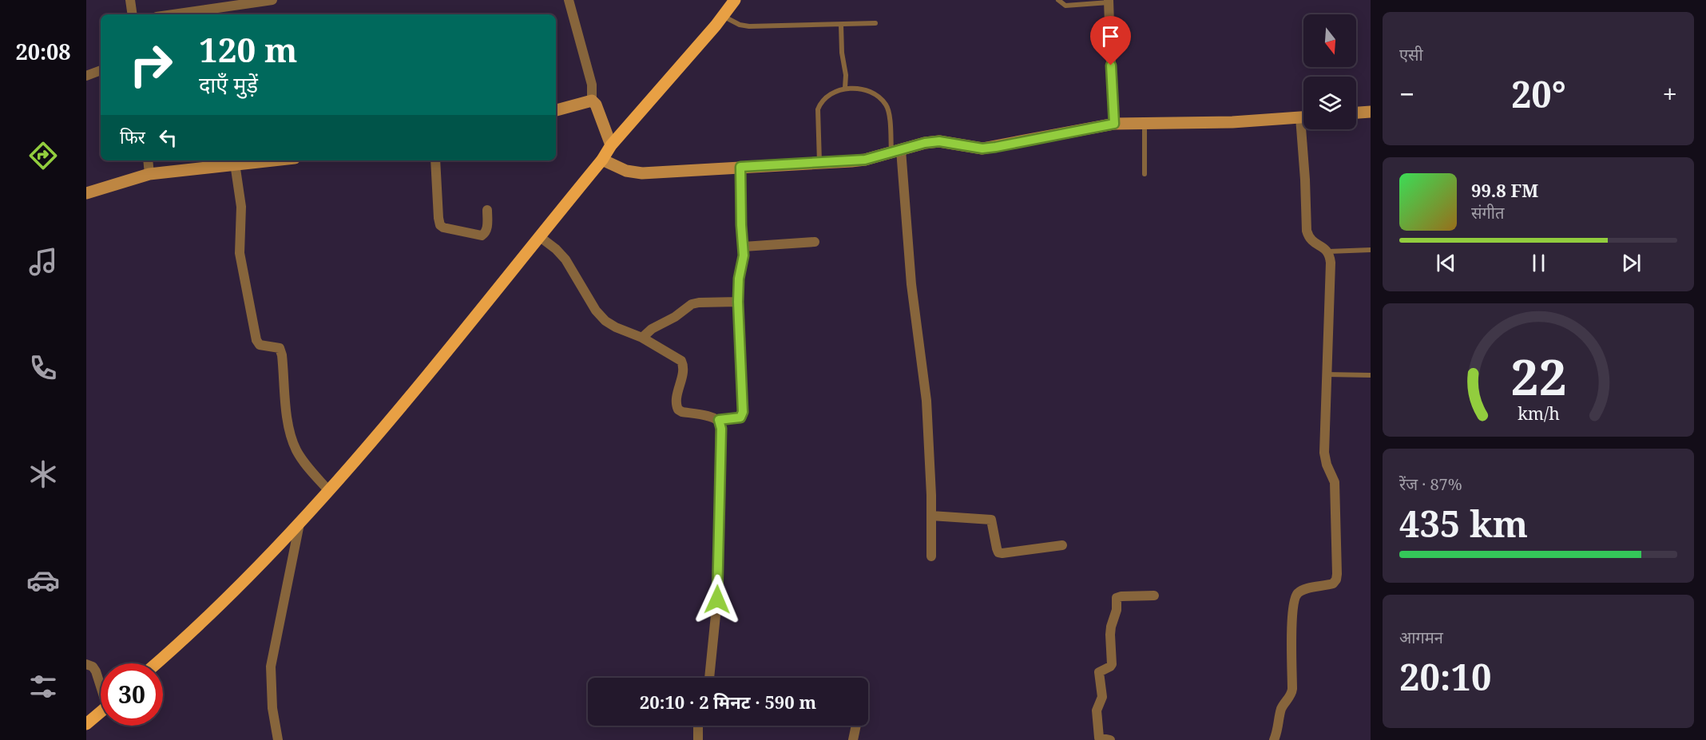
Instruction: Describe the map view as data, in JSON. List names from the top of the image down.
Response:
{
  "north": "bottom",
  "page": {
    "tabs": "20:08",
    "tile": [
      "एसी",
      ["रेंज · 87%", "435 km"],
      ["आगमन", "20:10"]
    ],
    "turn": ["120 m", "दाएँ मुड़ें"],
    "heat": ["−", "20°", "+"],
    "then": "फिर",
    "song": ["99.8 FM", "संगीत"],
    "limit": "30",
    "trip": "20:10 · 2 मिनट · 590 m",
    "gauge": ["22", "km/h"]
  }
}
